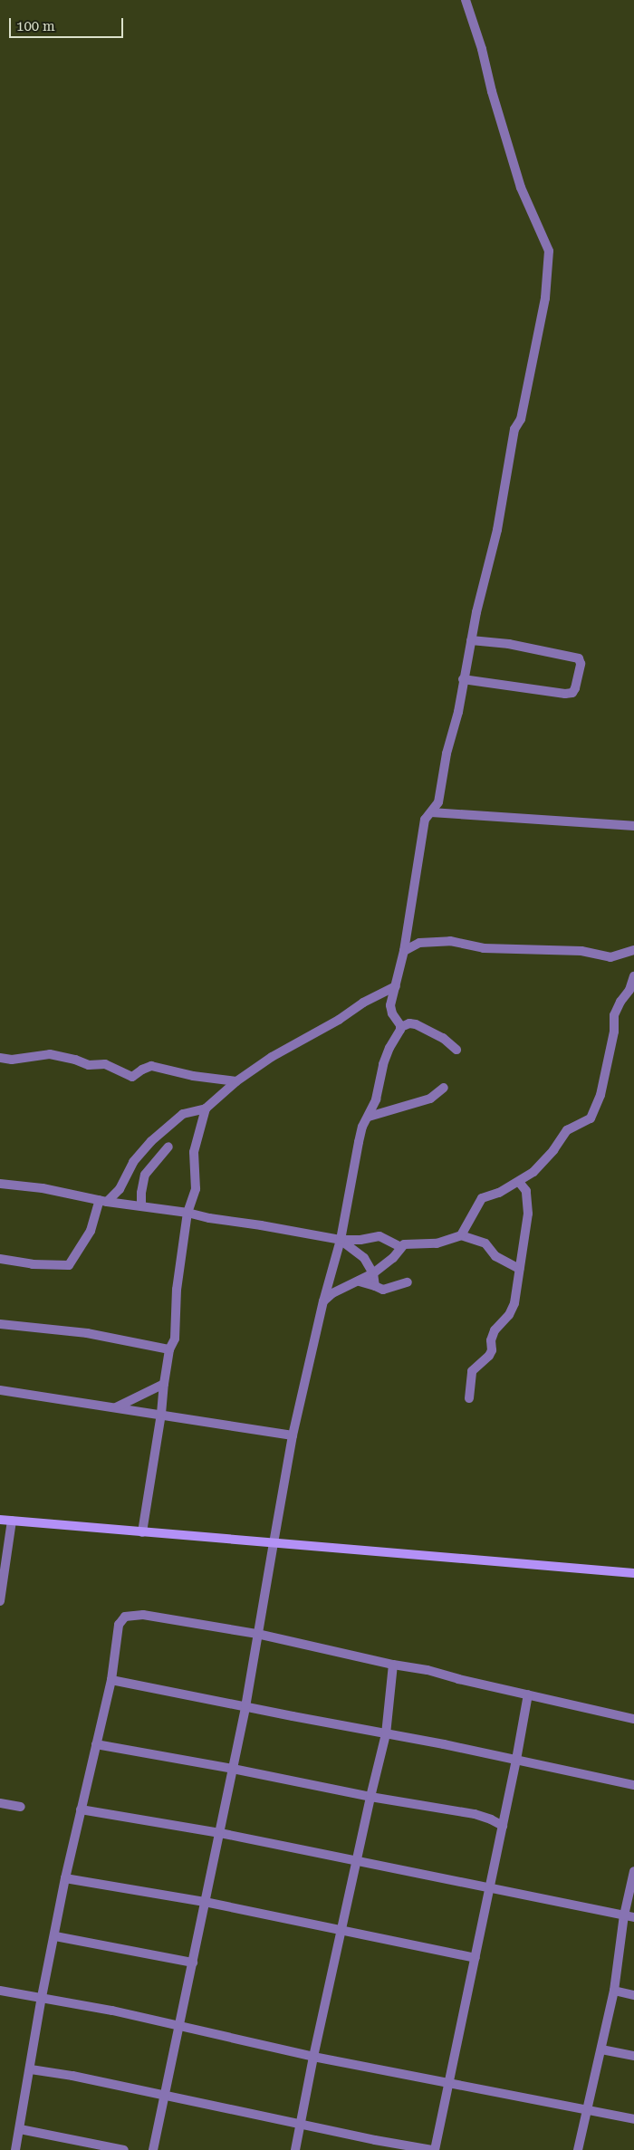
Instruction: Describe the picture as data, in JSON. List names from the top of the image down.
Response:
{
  "scale_bar": "100 m"
}
